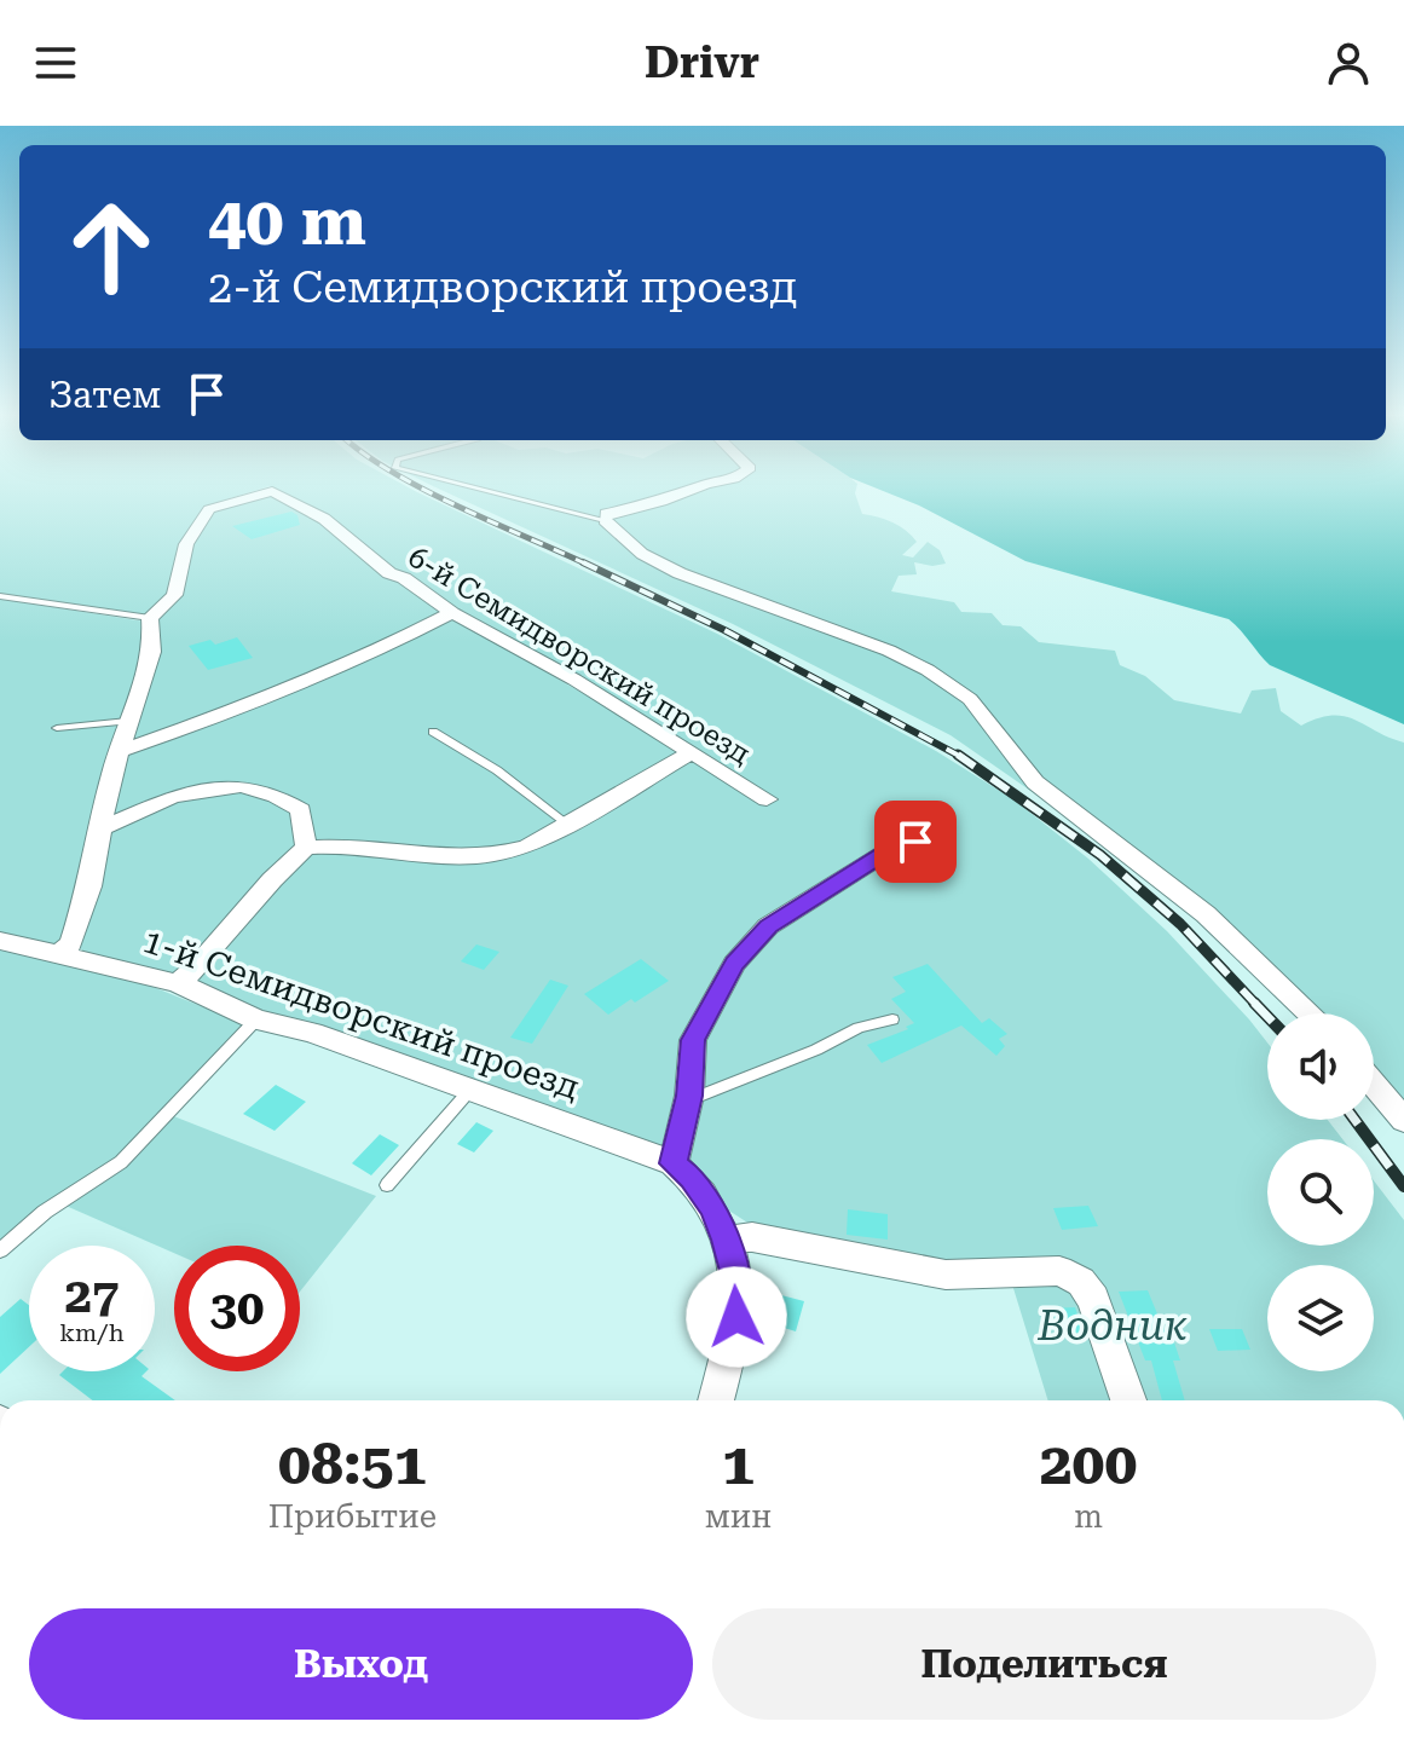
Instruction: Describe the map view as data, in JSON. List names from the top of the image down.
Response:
{
  "streets": {
    "street": ["6-й Семидворский проезд", "1-й Семидворский проезд"]
  },
  "parks": ["Водник"],
  "page": {
    "header": "Drivr",
    "turn": ["40 m", "2-й Семидворский проезд"],
    "then": "Затем",
    "speed": "27 km/h",
    "limit": "30",
    "eta": [
      "08:51",
      "Прибытие",
      "1",
      "мин",
      "200",
      "m"
    ],
    "buttons": ["Выход", "Поделиться"]
  }
}
